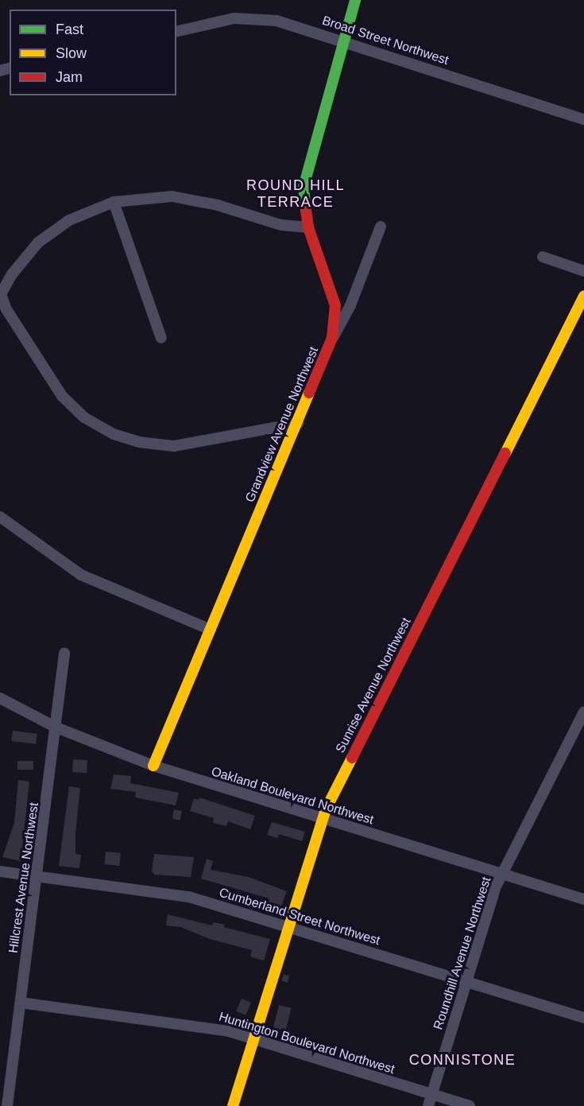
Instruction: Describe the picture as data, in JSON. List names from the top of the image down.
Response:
{
  "streets": {
    "street": [
      "Broad Street Northwest",
      "Grandview Avenue Northwest",
      "Sunrise Avenue Northwest",
      "Oakland Boulevard Northwest",
      "Hillcrest Avenue Northwest",
      "Cumberland Street Northwest",
      "Roundhill Avenue Northwest",
      "Huntington Boulevard Northwest"
    ]
  },
  "crossings": [
    ["Broad Street Northwest", "Grandview Avenue Northwest"],
    ["Grandview Avenue Northwest", "Oakland Boulevard Northwest"],
    ["Sunrise Avenue Northwest", "Oakland Boulevard Northwest"],
    ["Sunrise Avenue Northwest", "Cumberland Street Northwest"],
    ["Sunrise Avenue Northwest", "Huntington Boulevard Northwest"],
    ["Oakland Boulevard Northwest", "Hillcrest Avenue Northwest"],
    ["Oakland Boulevard Northwest", "Roundhill Avenue Northwest"],
    ["Hillcrest Avenue Northwest", "Cumberland Street Northwest"],
    ["Hillcrest Avenue Northwest", "Huntington Boulevard Northwest"],
    ["Cumberland Street Northwest", "Roundhill Avenue Northwest"],
    ["Roundhill Avenue Northwest", "Huntington Boulevard Northwest"]
  ],
  "districts": ["ROUND HILL TERRACE", "CONNISTONE"],
  "legend": ["Fast", "Slow", "Jam"]
}
